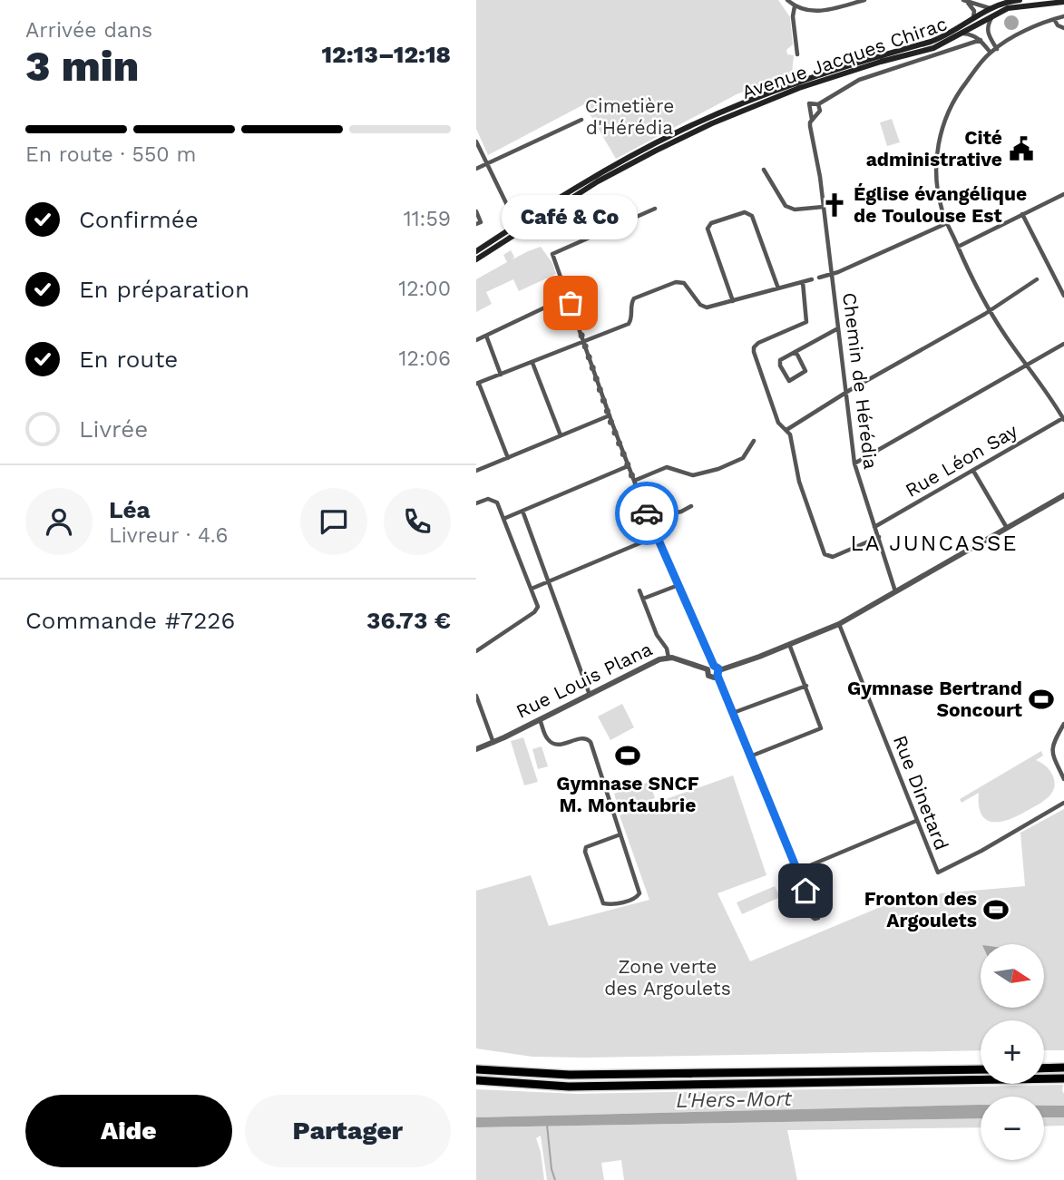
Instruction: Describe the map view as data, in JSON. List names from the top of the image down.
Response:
{
  "streets": {
    "main road": ["Avenue Jacques Chirac"],
    "street": [
      "Chemin de Hérédia",
      "Rue Léon Say",
      "Rue Louis Plana",
      "Rue Dinetard"
    ]
  },
  "crossings": [
    ["Chemin de Hérédia", "Rue Léon Say"]
  ],
  "districts": ["LA JUNCASSE"],
  "water": ["L'Hers-Mort"],
  "parks": ["Cimetière d'Hérédia", "Zone verte des Argoulets"],
  "places": {
    "public building": ["Cité administrative"],
    "church": ["Église évangélique de Toulouse Est"],
    "other": ["Café & Co"],
    "sports": ["Gymnase Bertrand Soncourt", "Gymnase SNCF M. Montaubrie", "Fronton des Argoulets"]
  },
  "north": "right",
  "page": {
    "heading": ["3 min", "Arrivée dans", "12:13–12:18"],
    "panel": [
      "Léa",
      "Livreur · 4.6",
      "Commande #7226",
      "36.73 €"
    ],
    "bar": "En route · 550 m",
    "list": [
      ["Confirmée", "11:59"],
      ["En préparation", "12:00"],
      ["En route", "12:06"],
      "Livrée"
    ],
    "bubble": "Café & Co",
    "map_buttons": ["+", "−"],
    "buttons": ["Aide", "Partager"]
  }
}
